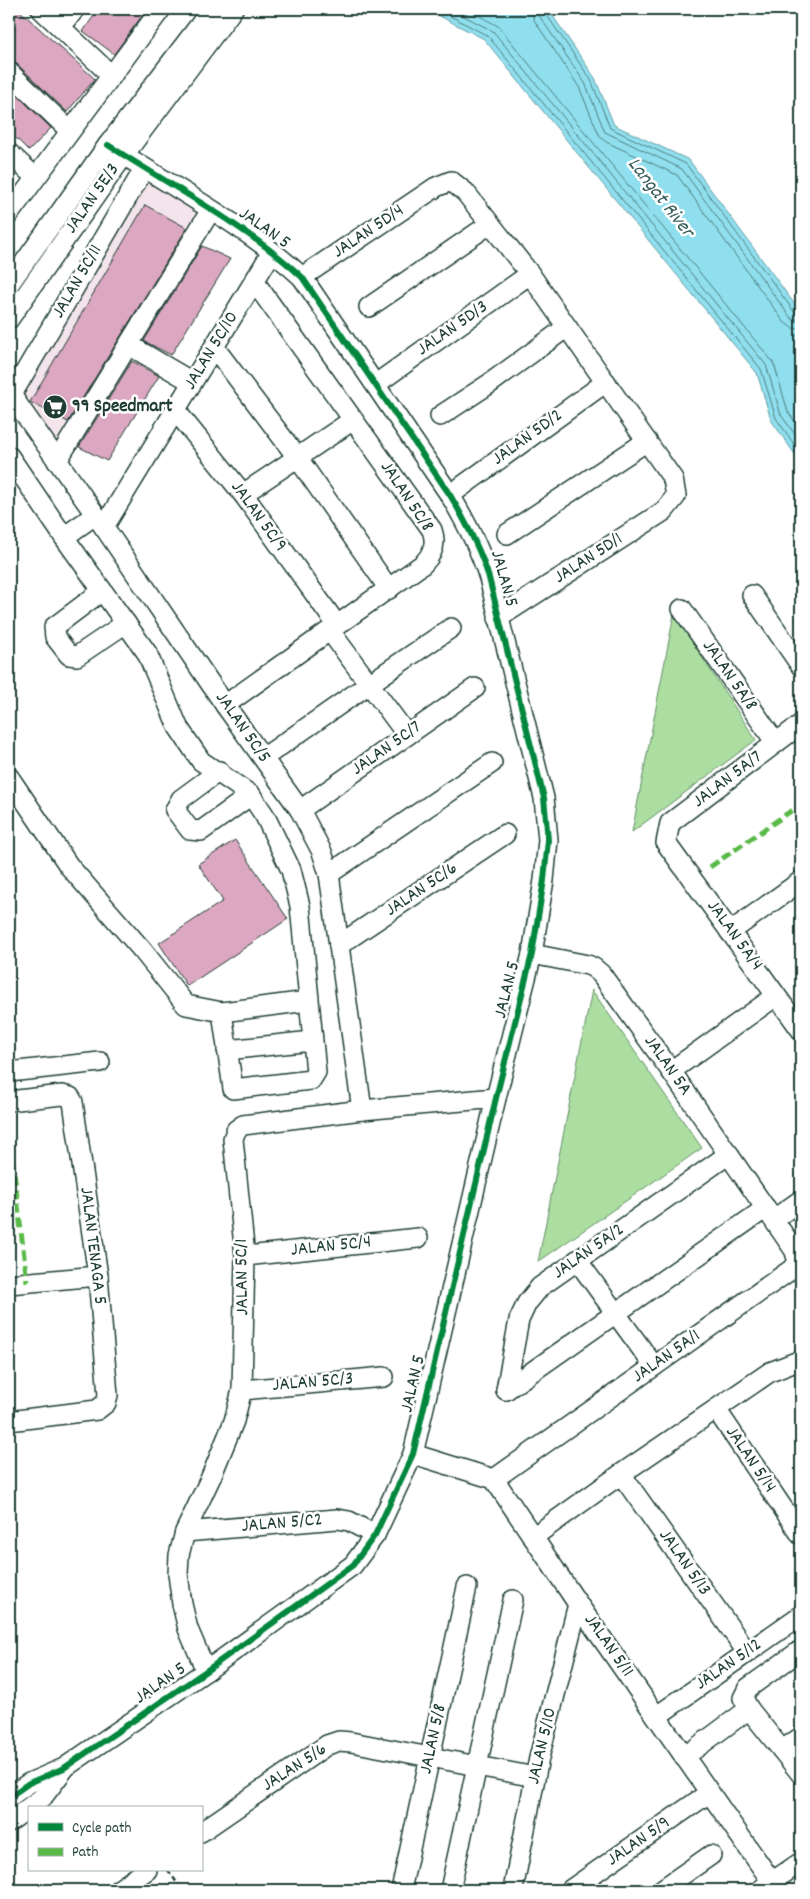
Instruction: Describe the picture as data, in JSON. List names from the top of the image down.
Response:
{
  "streets": {
    "street": [
      "JALAN 5E/3",
      "JALAN 5",
      "JALAN 5D/4",
      "JALAN 5C/11",
      "JALAN 5D/3",
      "JALAN 5C/10",
      "JALAN 5D/2",
      "JALAN 5C/8",
      "JALAN 5C/9",
      "JALAN 5D/1",
      "JALAN 5A/8",
      "JALAN 5C/5",
      "JALAN 5C/7",
      "JALAN 5A/7",
      "JALAN 5C/6",
      "JALAN 5A/4",
      "JALAN 5A",
      "JALAN TENAGA 5",
      "JALAN 5C/4",
      "JALAN 5A/2",
      "JALAN 5C/1",
      "JALAN 5A/1",
      "JALAN 5C/3",
      "JALAN 5/14",
      "JALAN 5/C2",
      "JALAN 5/13",
      "JALAN 5/11",
      "JALAN 5/12",
      "JALAN 5/8",
      "JALAN 5/10",
      "JALAN 5/6",
      "JALAN 5/9"
    ]
  },
  "crossings": [
    ["JALAN 5E/3", "JALAN 5"],
    ["JALAN 5", "JALAN 5D/4"],
    ["JALAN 5", "JALAN 5C/11"],
    ["JALAN 5", "JALAN 5D/3"],
    ["JALAN 5", "JALAN 5C/10"],
    ["JALAN 5", "JALAN 5D/2"],
    ["JALAN 5", "JALAN 5D/1"],
    ["JALAN 5", "JALAN 5A"],
    ["JALAN 5", "JALAN 5C/1"],
    ["JALAN 5", "JALAN 5/C2"],
    ["JALAN 5C/11", "JALAN 5C/5"],
    ["JALAN 5C/10", "JALAN 5C/8"],
    ["JALAN 5C/10", "JALAN 5C/9"],
    ["JALAN 5C/10", "JALAN 5C/5"],
    ["JALAN 5C/8", "JALAN 5C/9"],
    ["JALAN 5C/8", "JALAN 5C/5"],
    ["JALAN 5C/9", "JALAN 5C/7"],
    ["JALAN 5A/8", "JALAN 5A/7"],
    ["JALAN 5C/5", "JALAN 5C/7"],
    ["JALAN 5C/5", "JALAN 5C/6"],
    ["JALAN 5C/5", "JALAN 5C/1"],
    ["JALAN 5A/7", "JALAN 5A/4"],
    ["JALAN 5A", "JALAN 5A/2"],
    ["JALAN 5A", "JALAN 5A/1"],
    ["JALAN 5C/4", "JALAN 5C/1"],
    ["JALAN 5C/1", "JALAN 5C/3"],
    ["JALAN 5C/1", "JALAN 5/C2"],
    ["JALAN 5A/1", "JALAN 5/11"],
    ["JALAN 5/13", "JALAN 5/12"],
    ["JALAN 5/11", "JALAN 5/12"],
    ["JALAN 5/11", "JALAN 5/10"],
    ["JALAN 5/11", "JALAN 5/9"],
    ["JALAN 5/8", "JALAN 5/6"],
    ["JALAN 5/10", "JALAN 5/6"]
  ],
  "water": ["Langat River"],
  "places": {
    "supermarket": ["99 Speedmart"]
  },
  "legend": ["Cycle path", "Path"]
}
